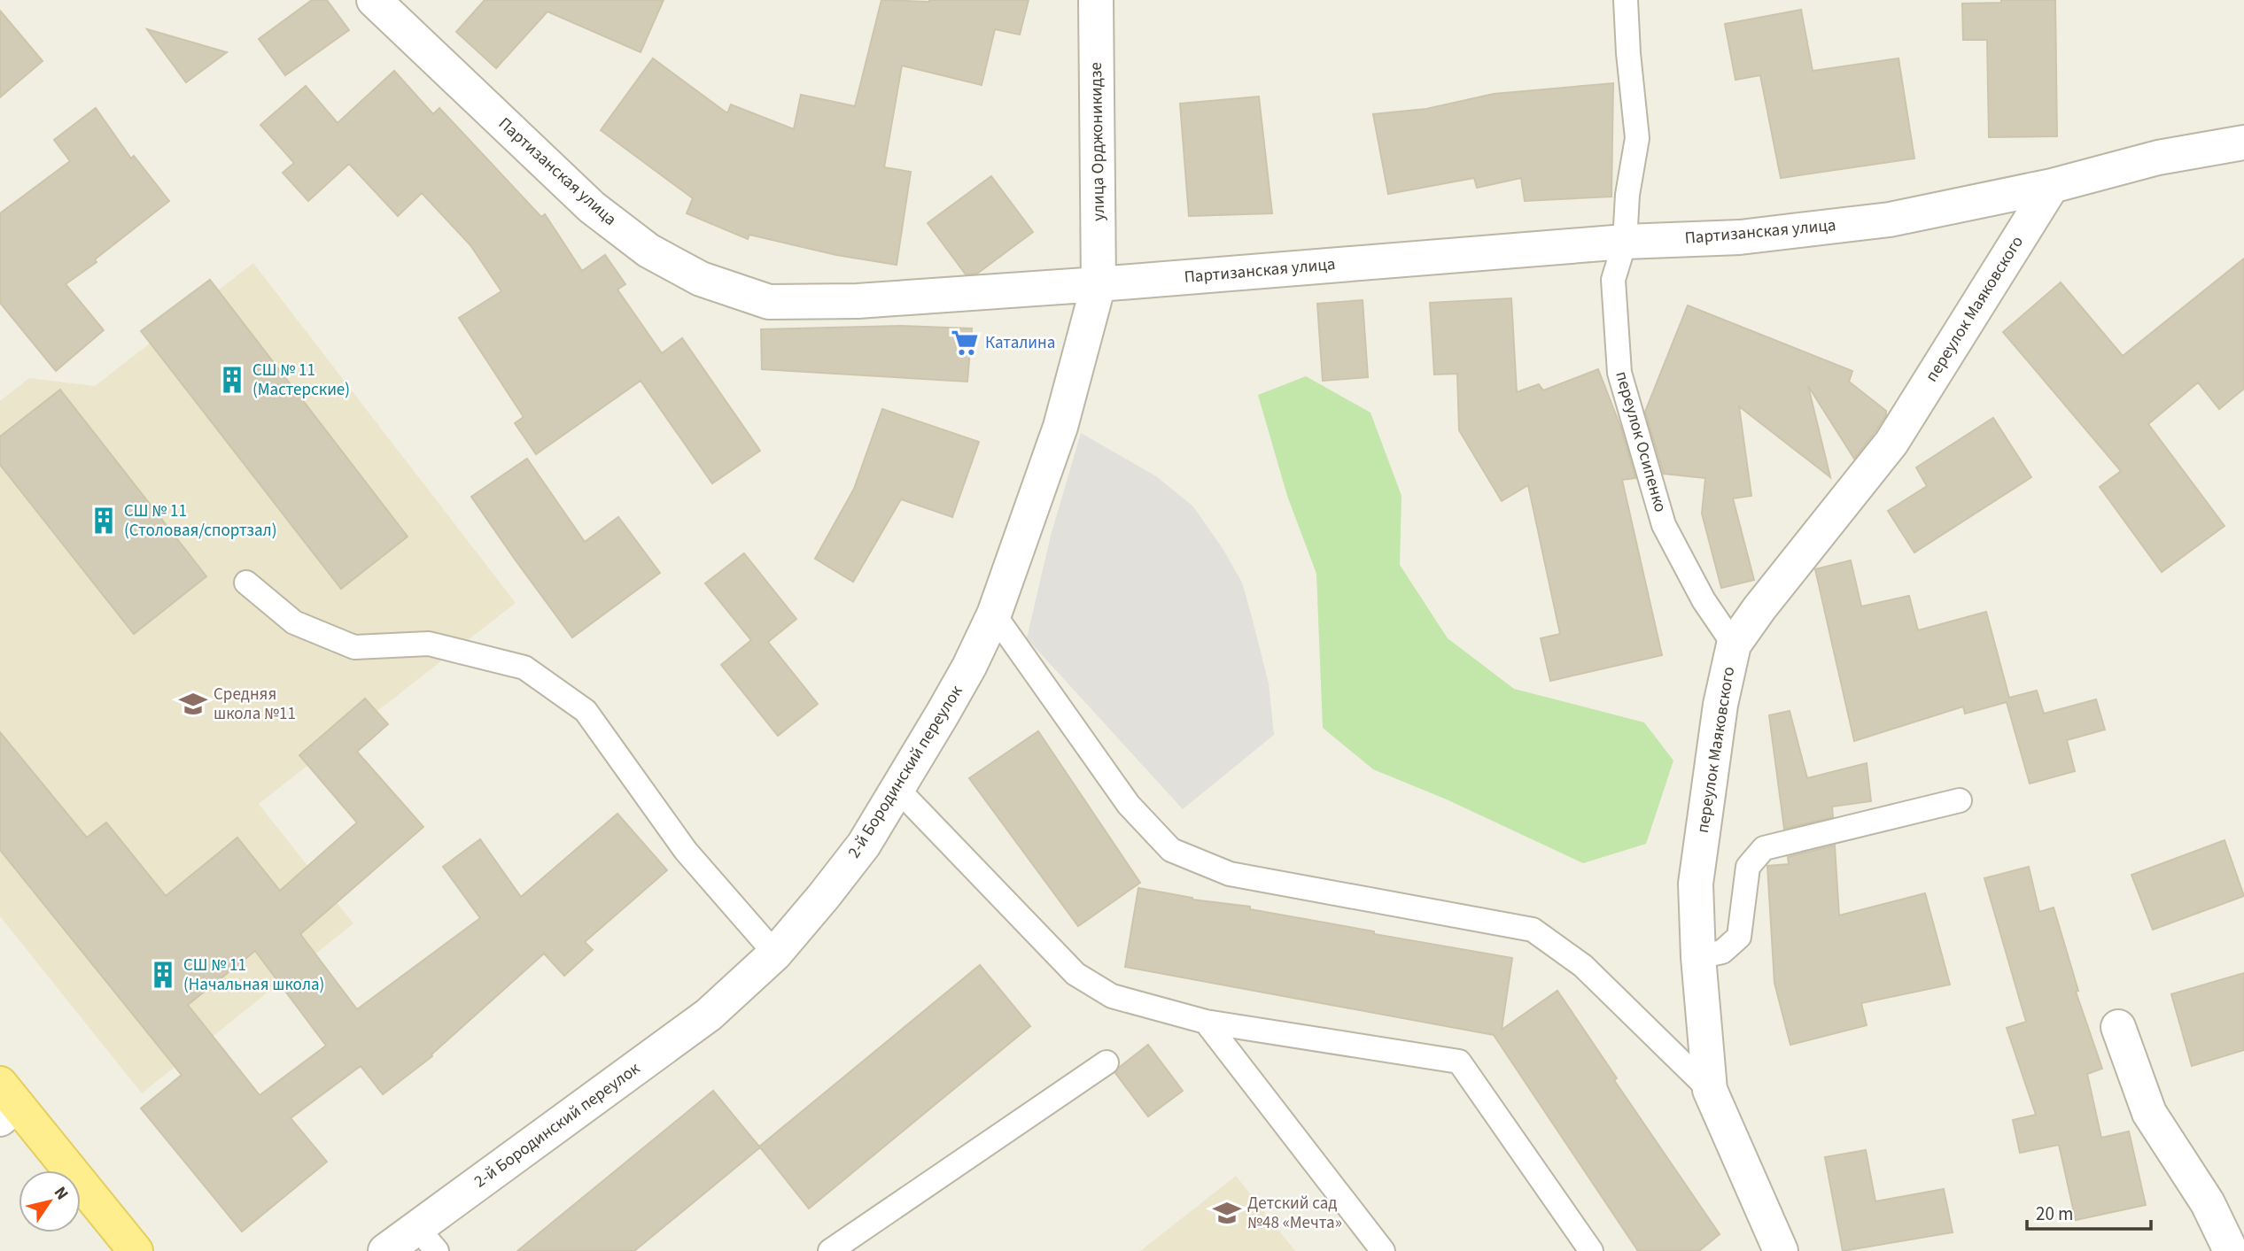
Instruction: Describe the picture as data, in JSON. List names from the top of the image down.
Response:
{
  "streets": {
    "street": [
      "улица Орджоникидзе",
      "Партизанская улица",
      "переулок Маяковского",
      "2-й Бородинский переулок"
    ],
    "lane": ["переулок Осипенко"]
  },
  "crossings": [
    ["улица Орджоникидзе", "Партизанская улица"],
    ["улица Орджоникидзе", "2-й Бородинский переулок"],
    ["Партизанская улица", "переулок Маяковского"],
    ["Партизанская улица", "переулок Осипенко"],
    ["Партизанская улица", "2-й Бородинский переулок"],
    ["переулок Маяковского", "переулок Осипенко"]
  ],
  "places": {
    "supermarket": ["Каталина"],
    "building": ["СШ № 11 (Мастерские)", "СШ № 11 (Столовая/спортзал)", "СШ № 11 (Начальная школа)"],
    "school or university": ["Средняя школа №11", "Детский сад №48 «Мечта»"]
  },
  "scale_bar": "20 m",
  "north": "top right"
}
